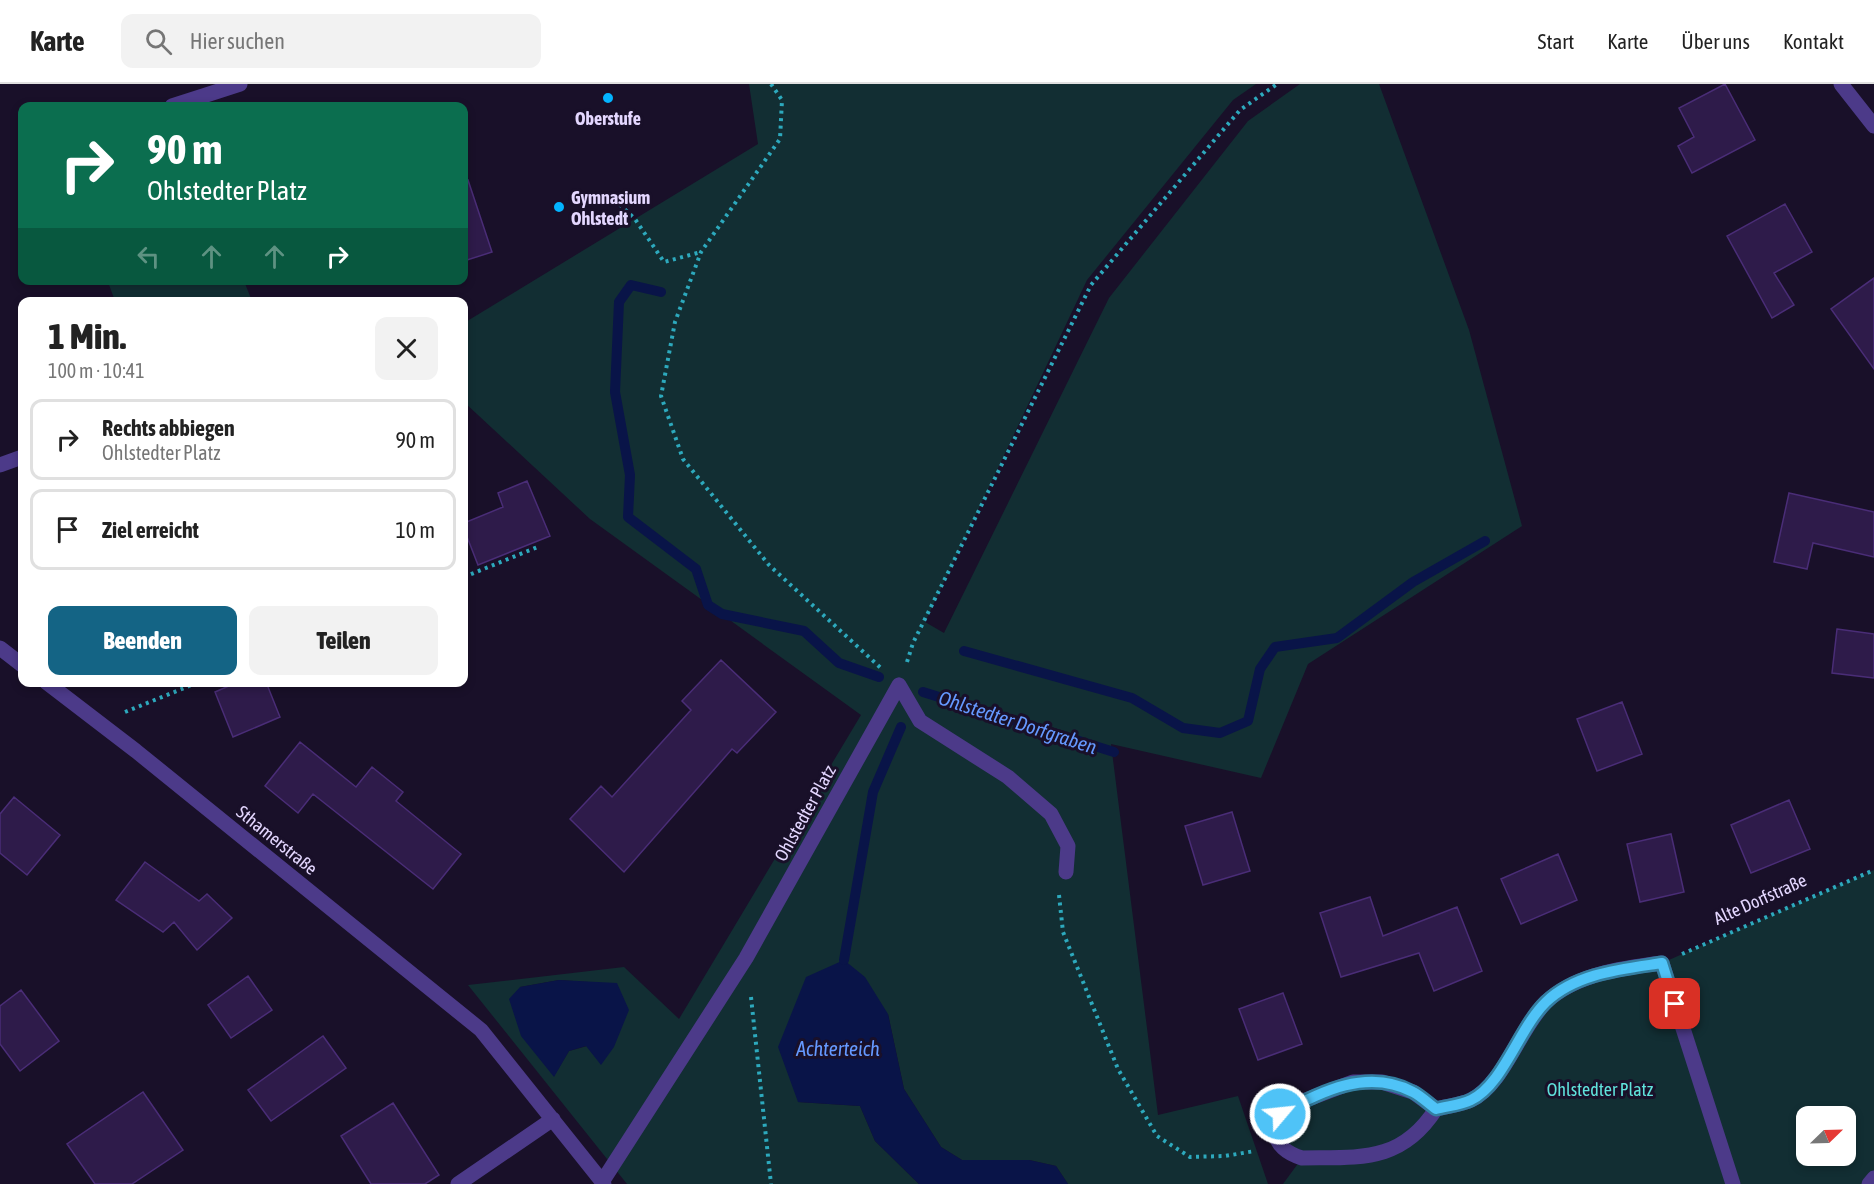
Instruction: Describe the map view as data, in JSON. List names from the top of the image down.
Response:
{
  "streets": {
    "street": ["Ohlstedter Platz", "Sthamerstraße"],
    "path": ["Alte Dorfstraße"]
  },
  "crossings": [
    ["Ohlstedter Platz", "Sthamerstraße"]
  ],
  "water": ["Ohlstedter Dorfgraben", "Achterteich"],
  "parks": ["Ohlstedter Platz"],
  "places": ["Oberstufe", "Gymnasium Ohlstedt"],
  "north": "top right",
  "page": {
    "header": "Karte",
    "search": "Hier suchen",
    "nav": [
      "Start",
      "Karte",
      "Über uns",
      "Kontakt"
    ],
    "turn": ["90 m", "Ohlstedter Platz"],
    "heading": ["1 Min.", "100 m · 10:41"],
    "list": [
      {
        "name": "Rechts abbiegen",
        "note": "Ohlstedter Platz",
        "value": "90 m"
      },
      {
        "name": "Ziel erreicht",
        "value": "10 m"
      }
    ],
    "buttons": ["Beenden", "Teilen"]
  }
}
